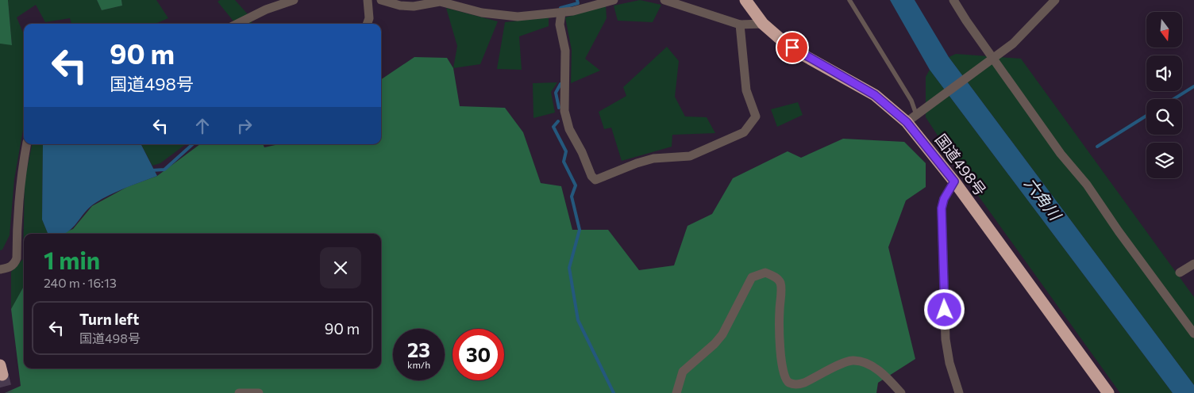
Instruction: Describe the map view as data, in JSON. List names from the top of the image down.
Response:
{
  "streets": {
    "highway": ["国道498号"]
  },
  "water": ["六角川"],
  "north": "bottom",
  "page": {
    "turn": ["90 m", "国道498号"],
    "heading": ["1 min", "240 m · 16:13"],
    "list": [
      {
        "name": "Turn left",
        "note": "国道498号",
        "value": "90 m"
      }
    ],
    "speed": "23 km/h",
    "limit": "30"
  }
}
